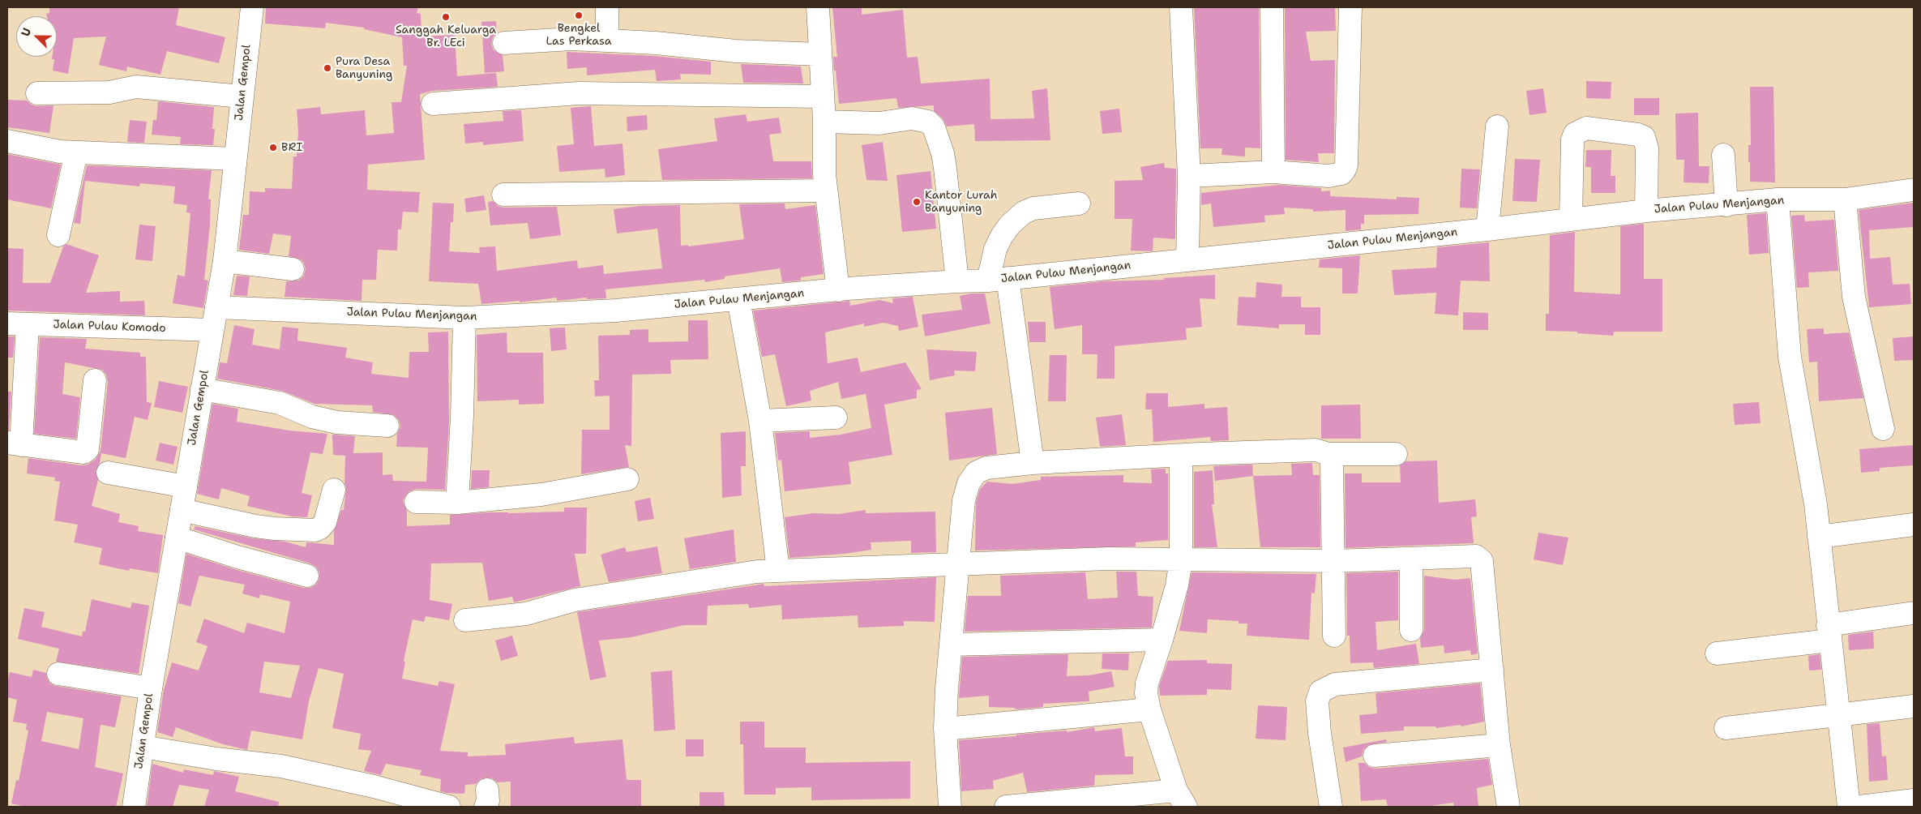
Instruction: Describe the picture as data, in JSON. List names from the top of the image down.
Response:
{
  "streets": {
    "street": ["Jalan Gempol", "Jalan Pulau Menjangan", "Jalan Pulau Komodo"]
  },
  "crossings": [
    ["Jalan Gempol", "Jalan Pulau Menjangan"],
    ["Jalan Gempol", "Jalan Pulau Komodo"]
  ],
  "places": [
    "Bengkel Las Perkasa",
    "Sanggah Keluarga Br. LEci",
    "Pura Desa Banyuning",
    "BRI",
    "Kantor Lurah Banyuning"
  ],
  "north": "top left"
}
